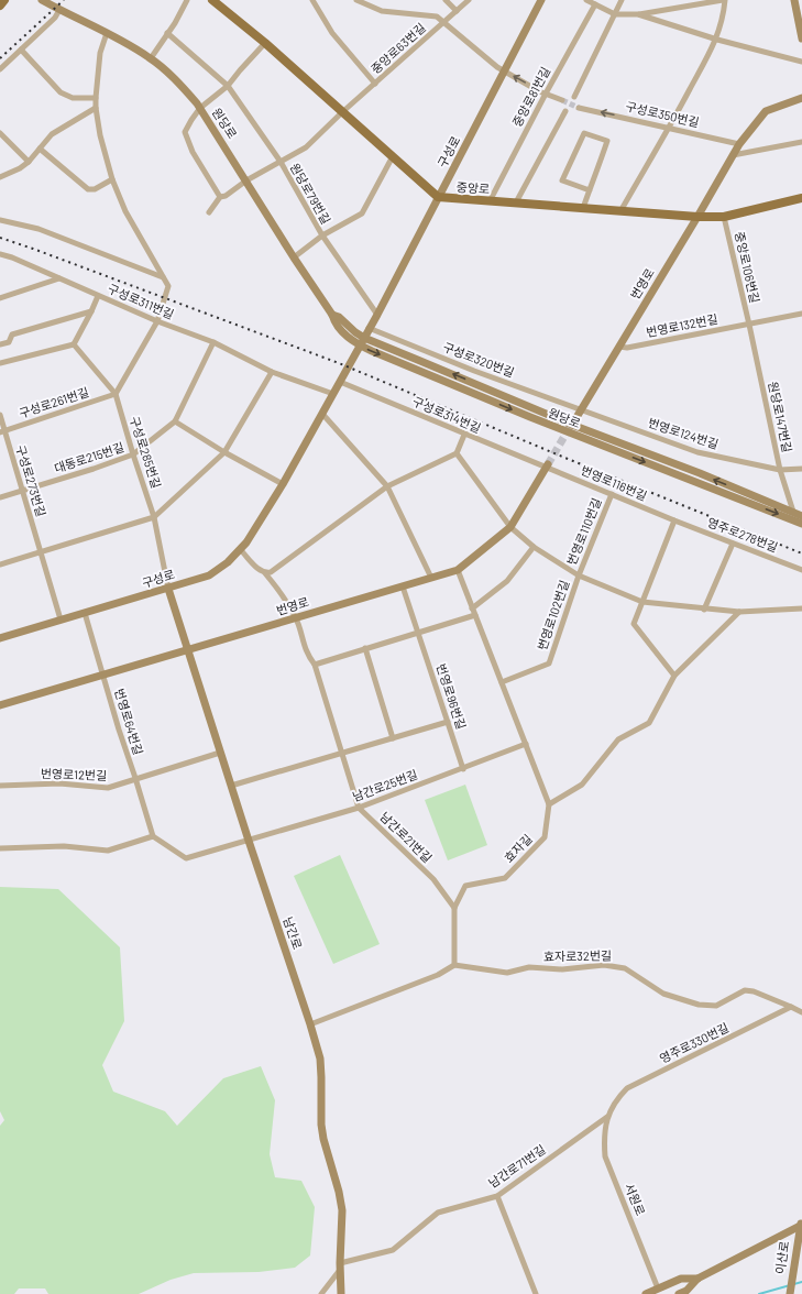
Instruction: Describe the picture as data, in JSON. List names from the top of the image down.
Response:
{
  "streets": {
    "main road": [
      "원당로",
      "구성로",
      "중앙로",
      "번영로",
      "남간로",
      "이산로"
    ],
    "street": [
      "중앙로63번길",
      "중앙로81번길",
      "구성로350번길",
      "원당로79번길",
      "중앙로106번길",
      "구성로311번길",
      "번영로132번길",
      "구성로320번길",
      "구성로261번길",
      "구성로314번길",
      "원당로147번길",
      "번영로124번길",
      "구성로285번길",
      "대동로215번길",
      "구성로273번길",
      "번영로116번길",
      "번영로110번길",
      "영주로278번길",
      "번영로102번길",
      "번영로96번길",
      "번영로64번길",
      "번영로12번길",
      "남간로25번길",
      "남간로21번길",
      "효자길",
      "효자로32번길",
      "영주로330번길",
      "남간로71번길",
      "서원로"
    ]
  },
  "crossings": [
    ["중앙로63번길", "원당로"],
    ["중앙로63번길", "중앙로"],
    ["중앙로63번길", "원당로79번길"],
    ["중앙로81번길", "중앙로"],
    ["구성로350번길", "번영로"],
    ["원당로", "구성로"],
    ["원당로", "번영로"],
    ["원당로", "원당로147번길"],
    ["구성로", "중앙로"],
    ["구성로", "구성로311번길"],
    ["구성로", "구성로320번길"],
    ["구성로", "구성로314번길"],
    ["구성로", "구성로285번길"],
    ["구성로", "구성로273번길"],
    ["구성로", "번영로64번길"],
    ["구성로", "남간로"],
    ["중앙로", "중앙로106번길"],
    ["중앙로", "번영로"],
    ["중앙로106번길", "번영로132번길"],
    ["중앙로106번길", "원당로147번길"],
    ["번영로", "번영로132번길"],
    ["번영로", "구성로320번길"],
    ["번영로", "구성로314번길"],
    ["번영로", "번영로124번길"],
    ["번영로", "번영로116번길"],
    ["번영로", "번영로110번길"],
    ["번영로", "번영로96번길"],
    ["번영로", "번영로64번길"],
    ["번영로", "남간로"],
    ["구성로311번길", "대동로215번길"],
    ["번영로132번길", "원당로147번길"],
    ["구성로320번길", "번영로124번길"],
    ["구성로261번길", "구성로285번길"],
    ["구성로261번길", "구성로273번길"],
    ["구성로314번길", "번영로116번길"],
    ["원당로147번길", "번영로124번길"],
    ["구성로285번길", "대동로215번길"],
    ["구성로285번길", "남간로"],
    ["대동로215번길", "구성로273번길"],
    ["번영로116번길", "번영로110번길"],
    ["번영로116번길", "영주로278번길"],
    ["번영로110번길", "번영로102번길"],
    ["번영로96번길", "남간로25번길"],
    ["번영로64번길", "번영로12번길"],
    ["번영로12번길", "남간로"],
    ["남간로25번길", "남간로21번길"],
    ["남간로25번길", "남간로"],
    ["남간로21번길", "효자길"],
    ["효자길", "효자로32번길"],
    ["남간로", "남간로71번길"],
    ["효자로32번길", "영주로330번길"],
    ["영주로330번길", "남간로71번길"],
    ["영주로330번길", "서원로"],
    ["남간로71번길", "서원로"]
  ],
  "one_way": ["구성로350번길"]
}
